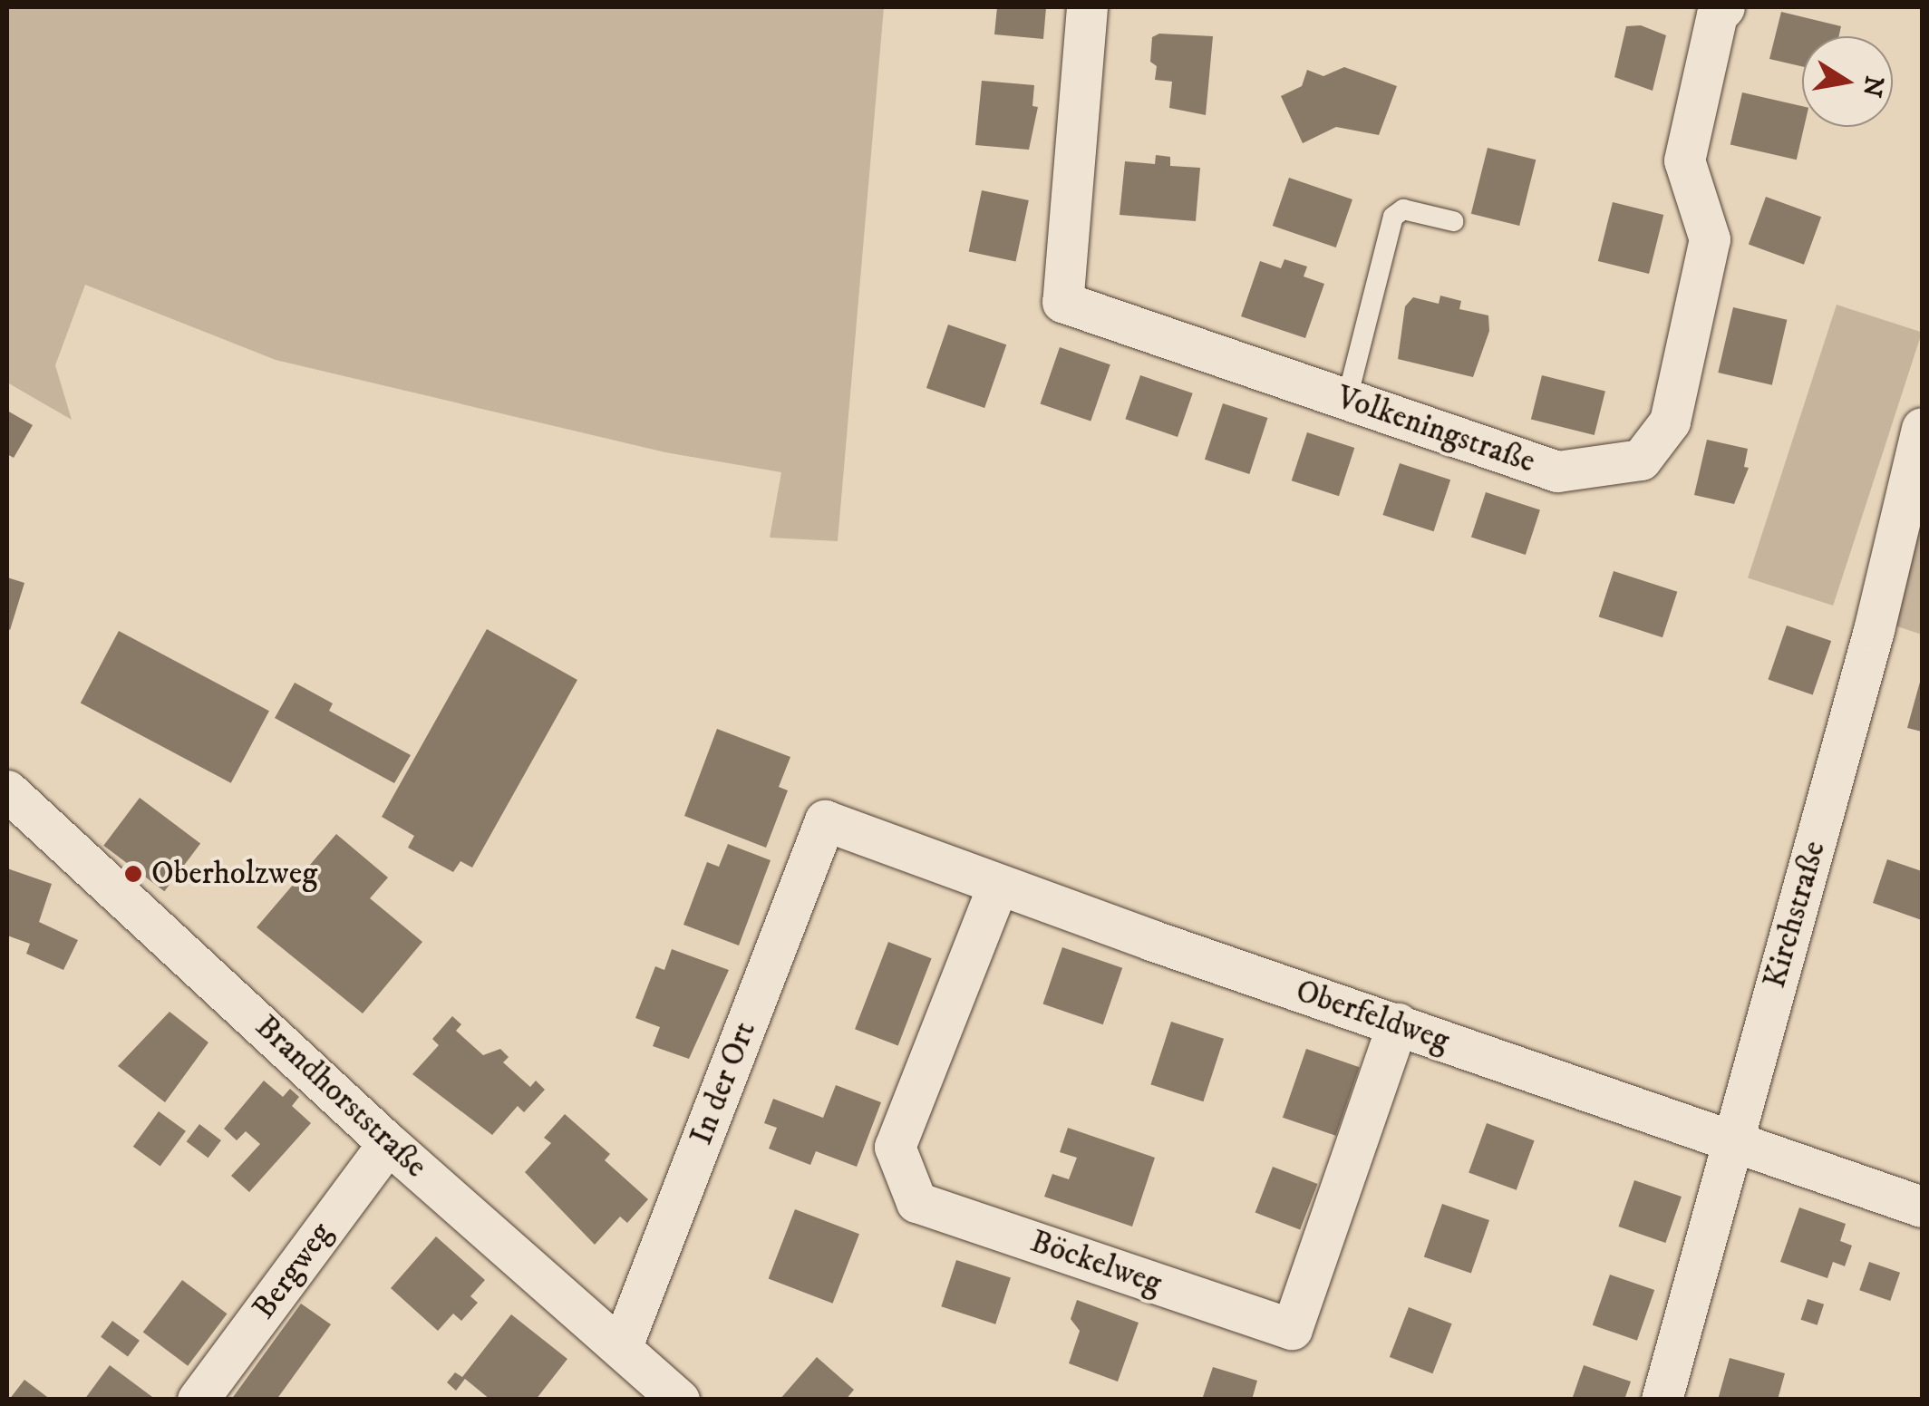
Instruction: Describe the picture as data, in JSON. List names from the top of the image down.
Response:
{
  "streets": {
    "street": [
      "Volkeningstraße",
      "Kirchstraße",
      "Oberfeldweg",
      "In der Ort",
      "Brandhorststraße",
      "Böckelweg",
      "Bergweg"
    ]
  },
  "crossings": [
    ["Kirchstraße", "Oberfeldweg"],
    ["Oberfeldweg", "In der Ort"],
    ["Oberfeldweg", "Böckelweg"],
    ["In der Ort", "Brandhorststraße"],
    ["Brandhorststraße", "Bergweg"]
  ],
  "places": ["Oberholzweg"],
  "north": "right"
}
